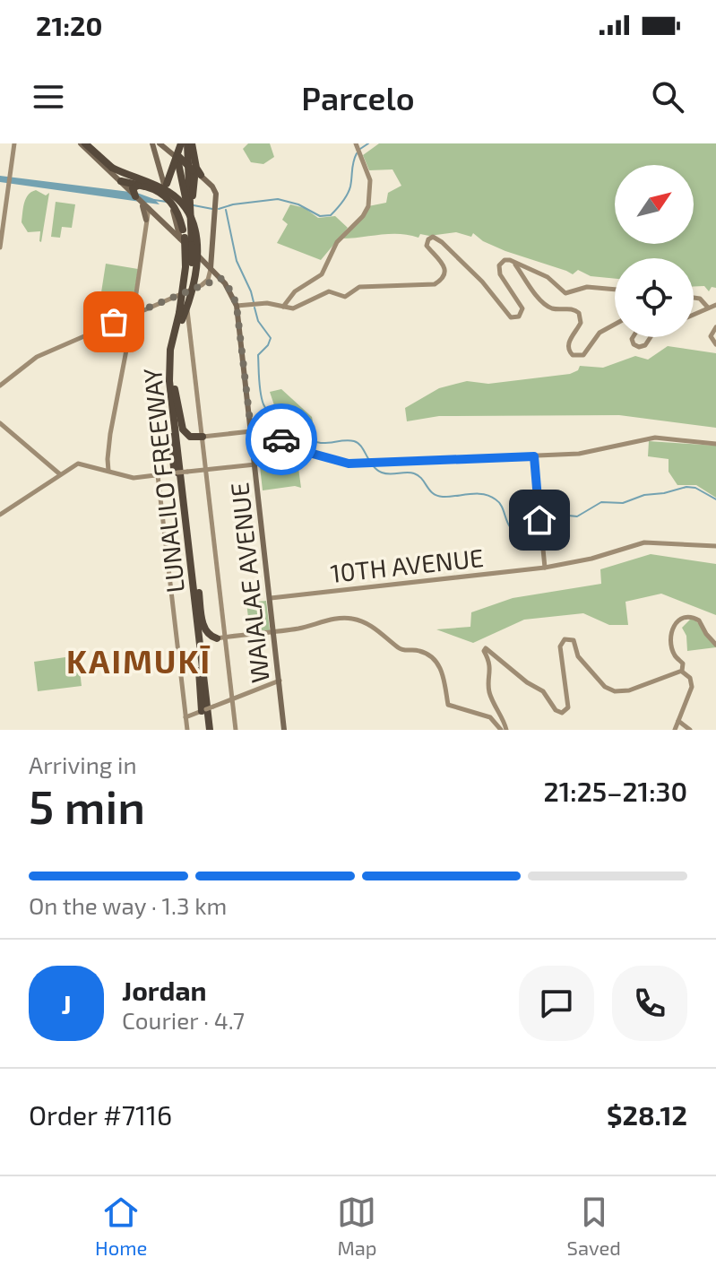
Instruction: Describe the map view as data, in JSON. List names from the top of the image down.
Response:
{
  "streets": {
    "highway": ["LUNALILO FREEWAY"],
    "main road": ["WAIALAE AVENUE"],
    "street": ["10TH AVENUE"]
  },
  "crossings": [
    ["LUNALILO FREEWAY", "WAIALAE AVENUE"],
    ["10TH AVENUE", "WAIALAE AVENUE"]
  ],
  "districts": ["KAIMUKĪ"],
  "north": "top right",
  "page": {
    "status": "21:20",
    "header": "Parcelo",
    "heading": ["5 min", "Arriving in", "21:25–21:30"],
    "panel": [
      "Jordan",
      "Courier · 4.7",
      "Order #7116",
      "$28.12"
    ],
    "bar": "On the way · 1.3 km",
    "round": "J",
    "tabs": ["Home", "Map", "Saved"]
  }
}
